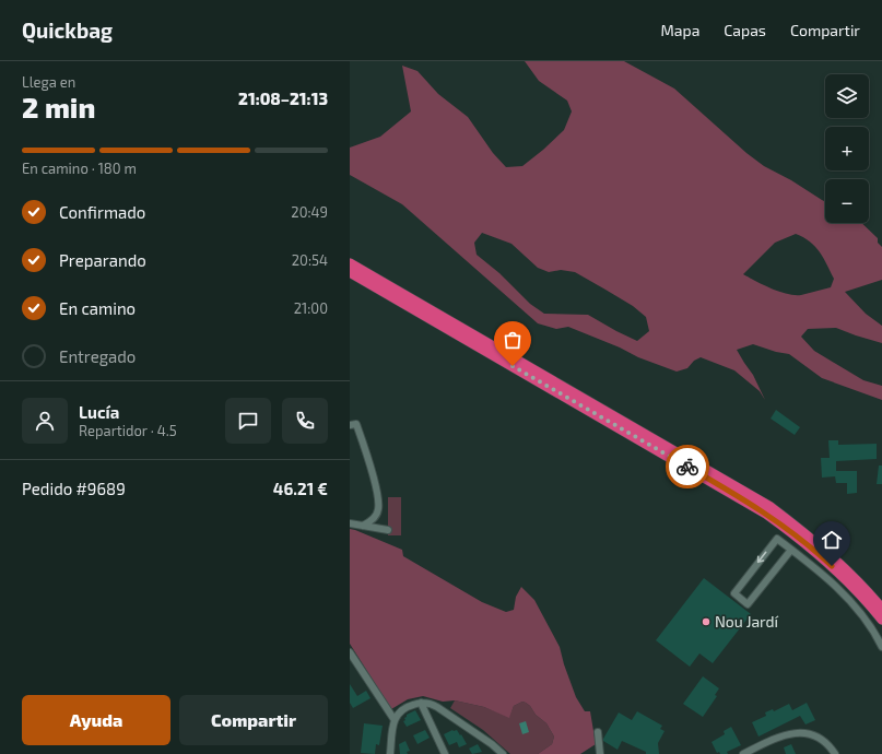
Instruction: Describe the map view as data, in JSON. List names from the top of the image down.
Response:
{
  "places": ["Nou Jardí"],
  "page": {
    "header": "Quickbag",
    "nav": ["Mapa", "Capas", "Compartir"],
    "heading": ["2 min", "Llega en", "21:08–21:13"],
    "panel": [
      "Lucía",
      "Repartidor · 4.5",
      "Pedido #9689",
      "46.21 €"
    ],
    "map_buttons": ["+", "−"],
    "bar": "En camino · 180 m",
    "list": [
      ["Confirmado", "20:49"],
      ["Preparando", "20:54"],
      ["En camino", "21:00"],
      "Entregado"
    ],
    "buttons": ["Ayuda", "Compartir"]
  }
}
